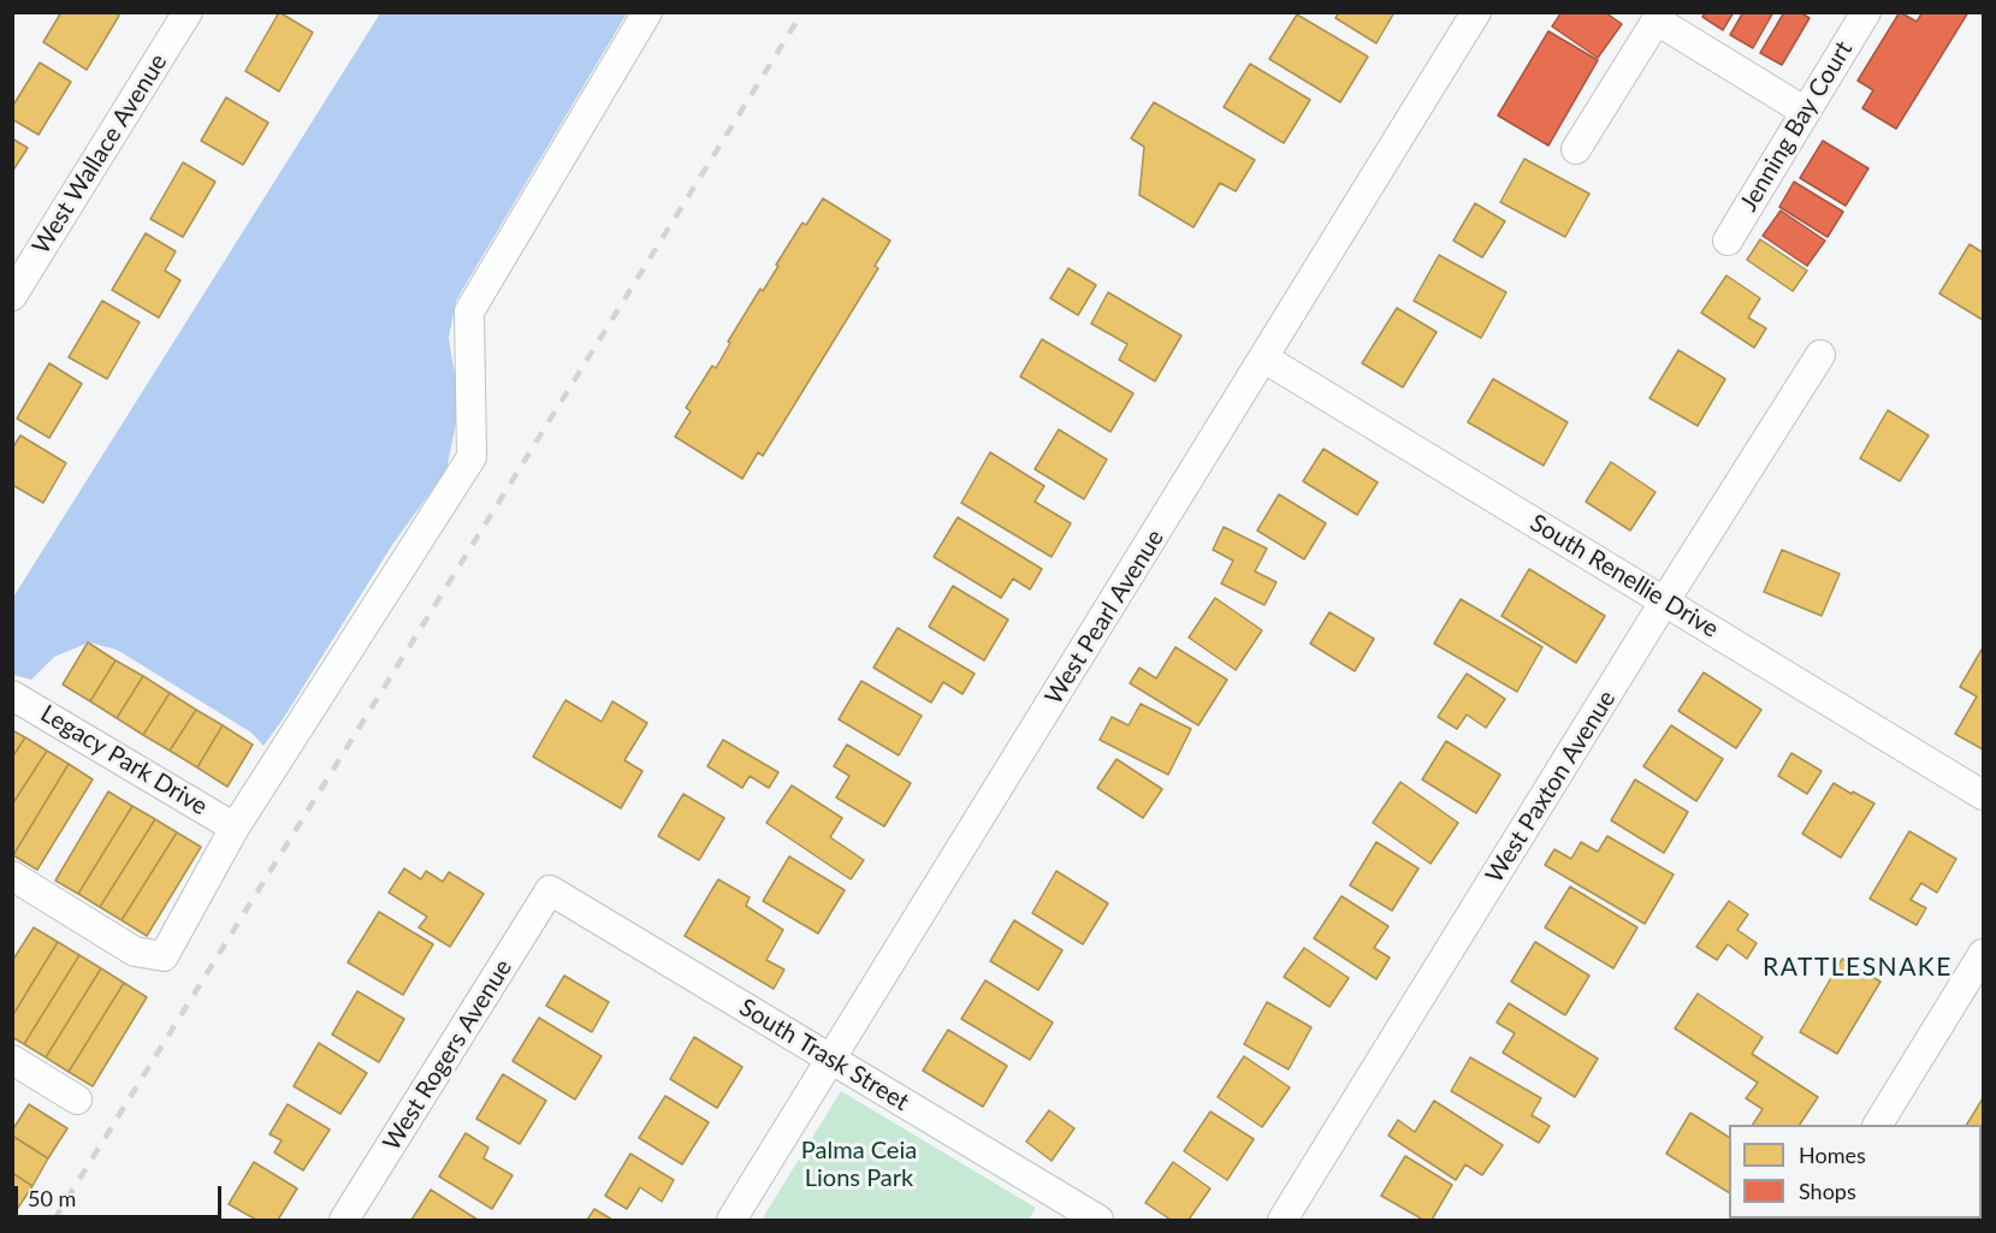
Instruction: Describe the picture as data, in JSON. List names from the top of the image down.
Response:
{
  "streets": {
    "street": [
      "Jenning Bay Court",
      "West Wallace Avenue",
      "South Renellie Drive",
      "West Pearl Avenue",
      "Legacy Park Drive",
      "West Paxton Avenue",
      "West Rogers Avenue",
      "South Trask Street"
    ]
  },
  "crossings": [
    ["South Renellie Drive", "West Pearl Avenue"],
    ["South Renellie Drive", "West Paxton Avenue"],
    ["West Pearl Avenue", "South Trask Street"],
    ["West Rogers Avenue", "South Trask Street"]
  ],
  "districts": ["RATTLESNAKE"],
  "parks": ["Palma Ceia Lions Park"],
  "legend": ["Homes", "Shops"],
  "scale_bar": "50 m"
}
